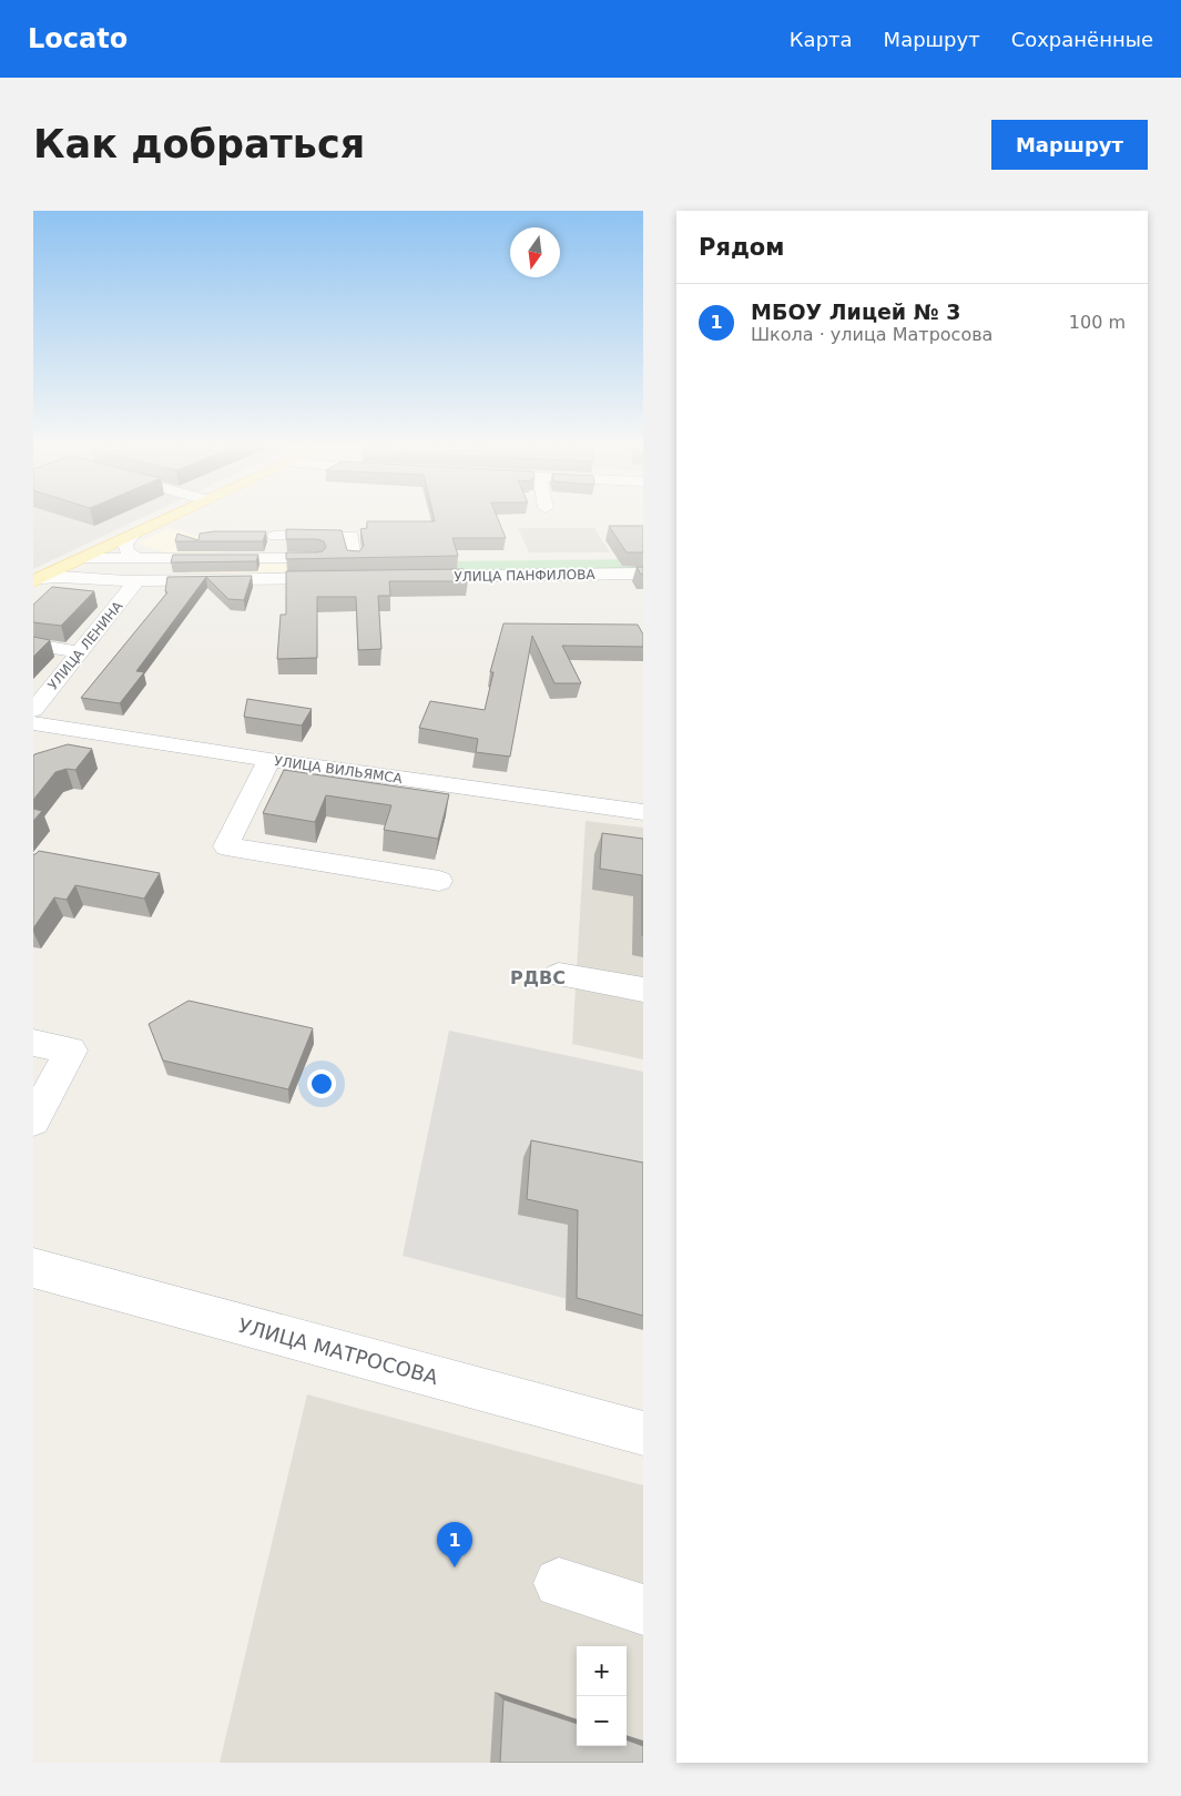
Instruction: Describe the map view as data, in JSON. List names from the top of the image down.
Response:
{
  "streets": {
    "street": [
      "УЛИЦА ПАНФИЛОВА",
      "УЛИЦА ЛЕНИНА",
      "УЛИЦА ВИЛЬЯМСА",
      "УЛИЦА МАТРОСОВА"
    ]
  },
  "districts": ["РДВС"],
  "north": "bottom",
  "page": {
    "header": "Locato",
    "nav": ["Карта", "Маршрут", "Сохранённые"],
    "buttons": "Маршрут",
    "title": "Как добраться",
    "heading": "Рядом",
    "list": [
      {
        "mark": "1",
        "name": "МБОУ Лицей № 3",
        "note": "Школа · улица Матросова",
        "value": "100 m"
      }
    ],
    "pins": "1",
    "map_buttons": ["+", "−"]
  }
}
